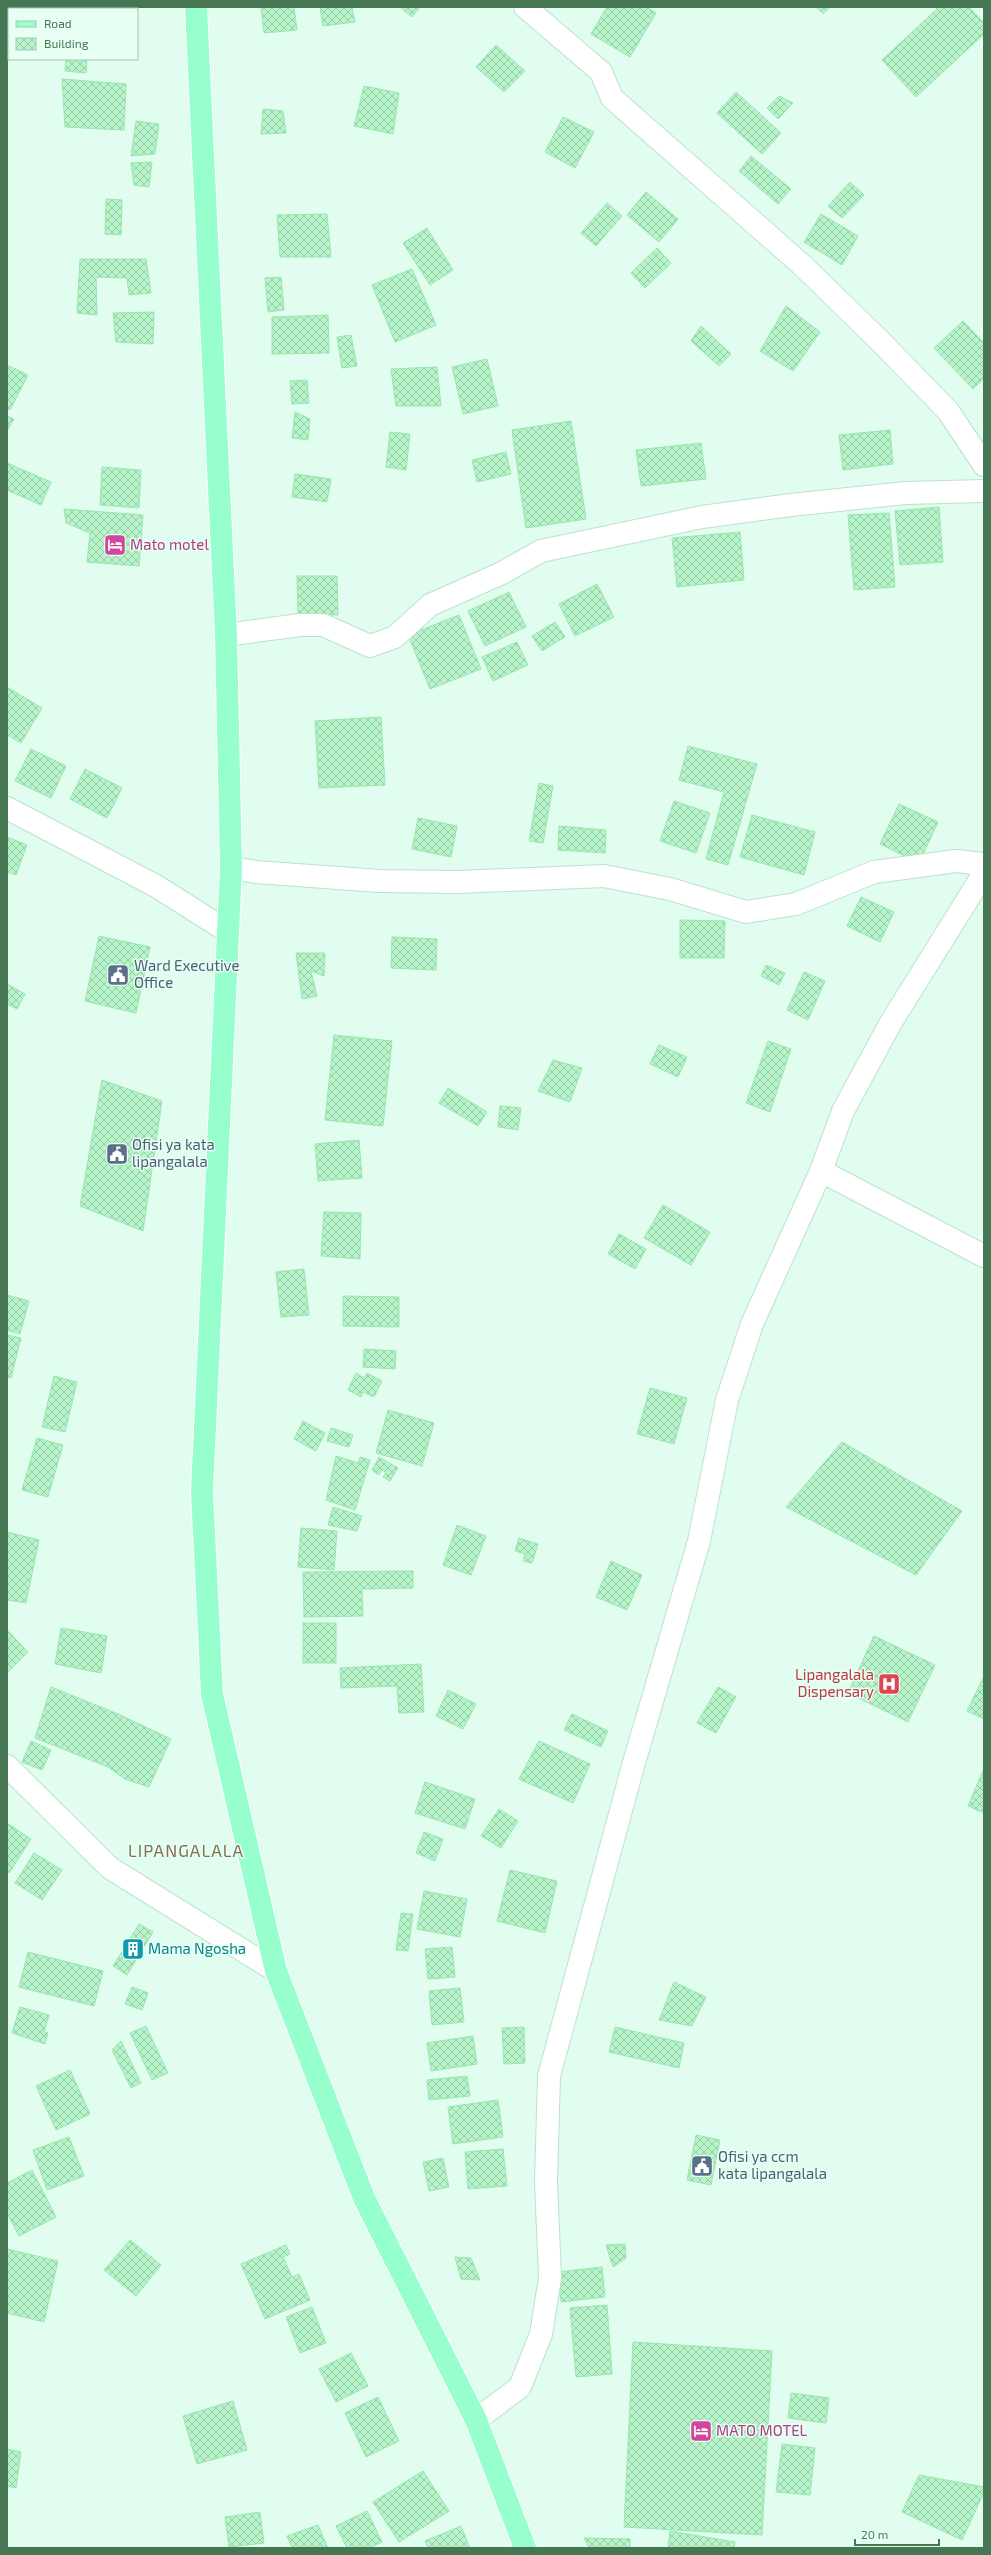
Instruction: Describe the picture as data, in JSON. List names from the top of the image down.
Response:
{
  "districts": ["LIPANGALALA"],
  "places": {
    "hotel": ["Mato motel", "MATO MOTEL"],
    "public building": ["Ward Executive Office", "Ofisi ya kata lipangalala", "Ofisi ya ccm kata lipangalala"],
    "hospital": ["Lipangalala Dispensary"],
    "building": ["Mama Ngosha"]
  },
  "legend": ["Road", "Building"],
  "scale_bar": "20 m"
}
